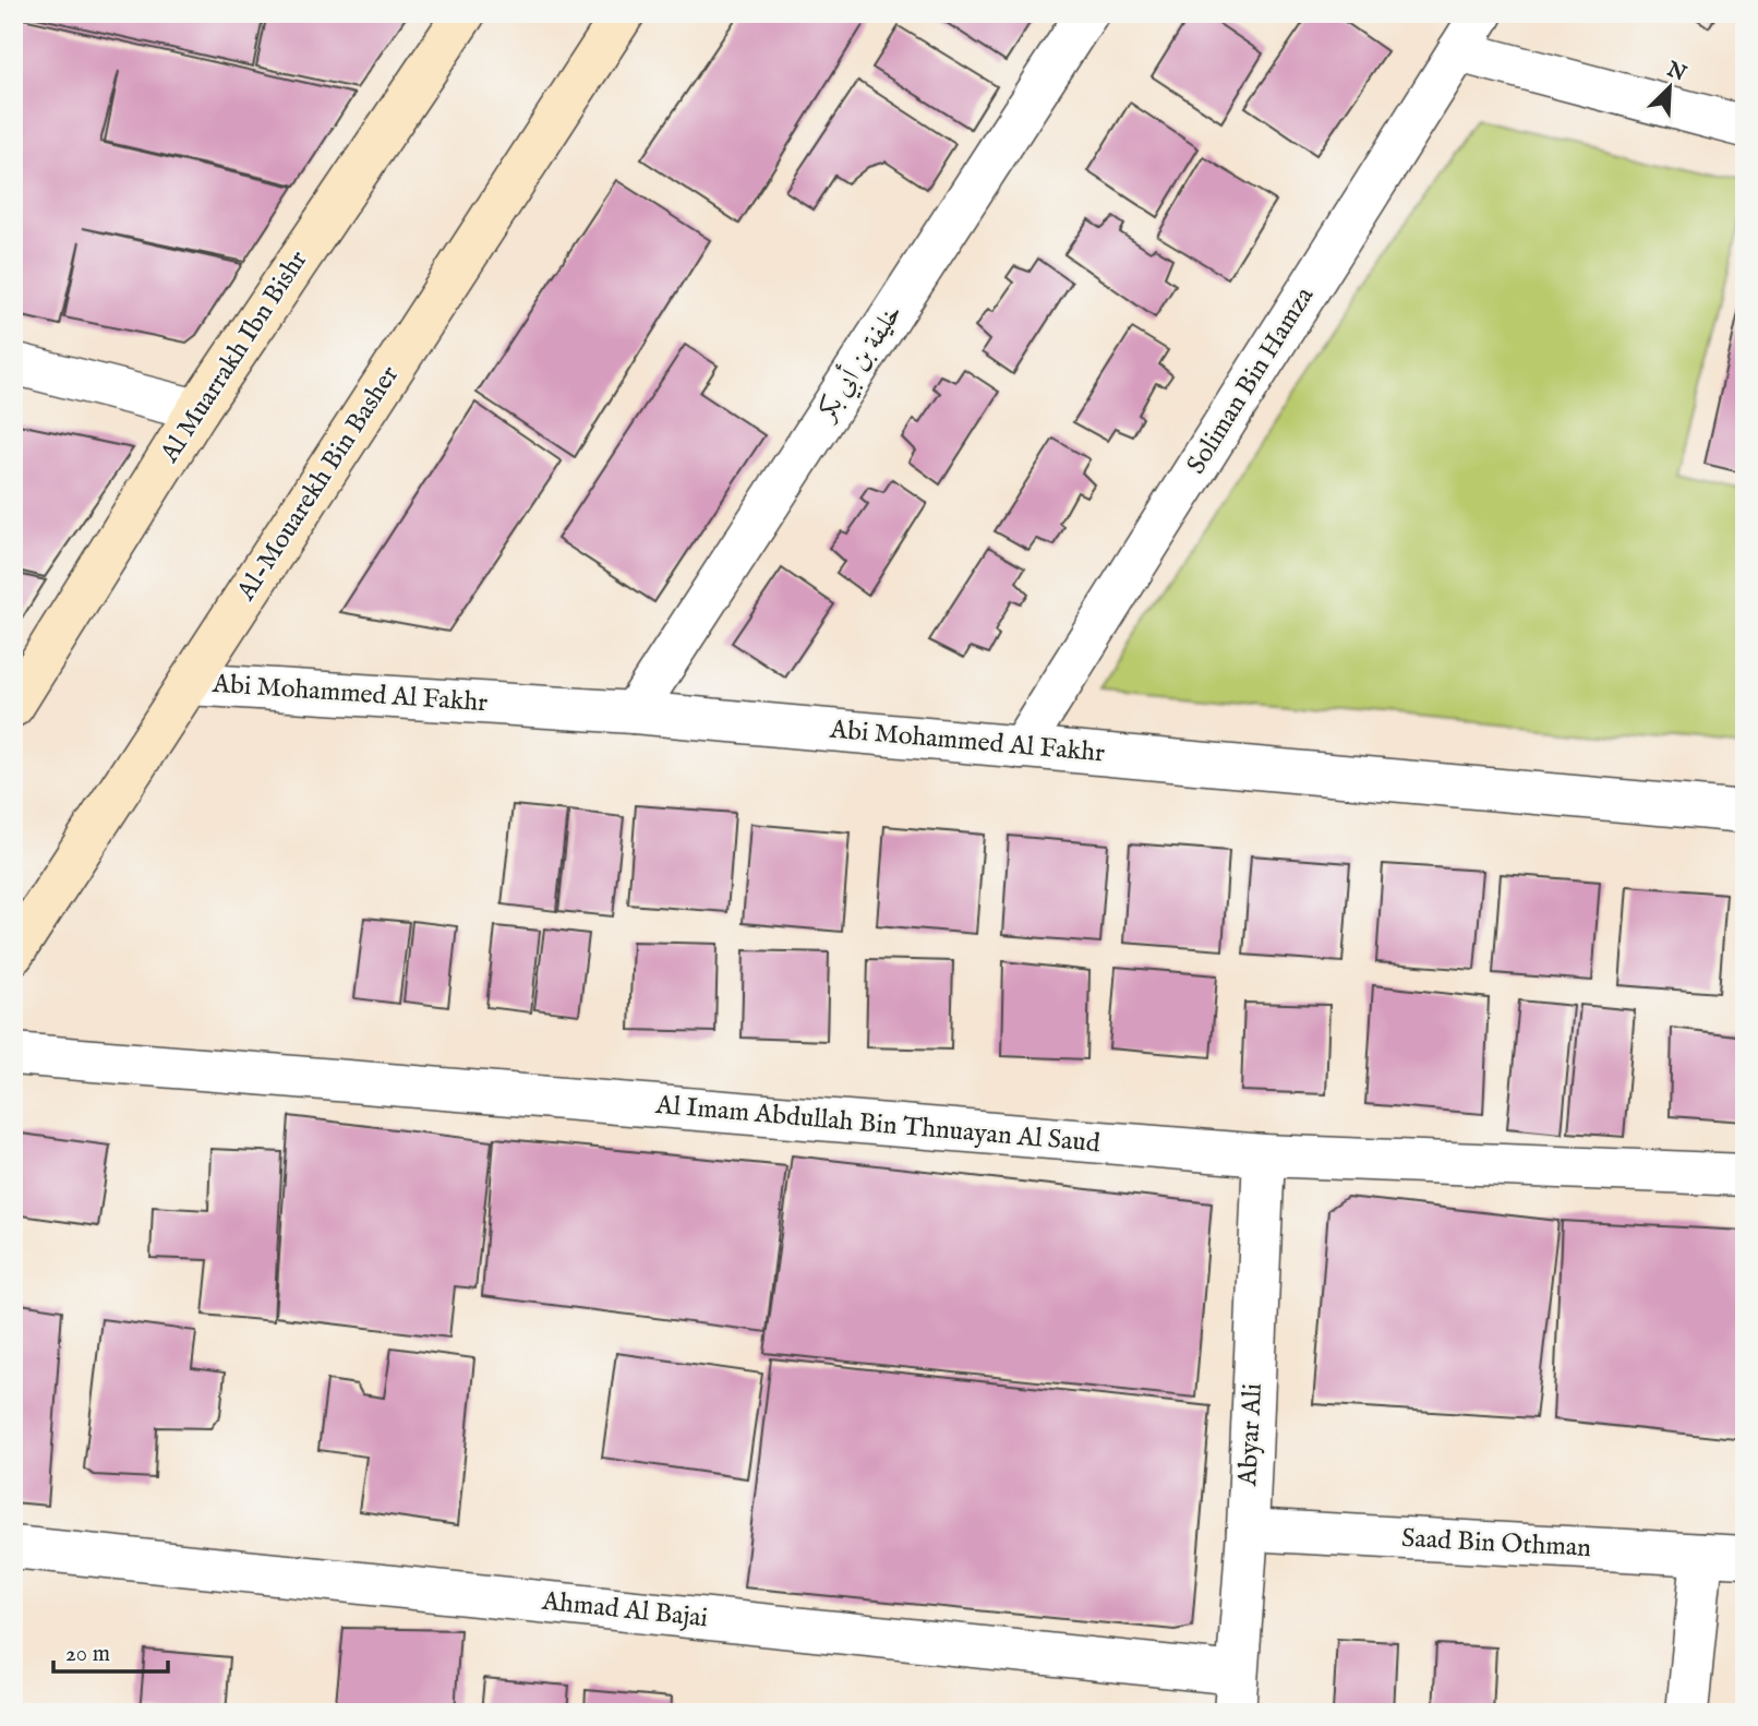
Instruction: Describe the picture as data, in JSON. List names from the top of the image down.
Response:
{
  "streets": {
    "street": [
      "Al Muarrakh Ibn Bishr",
      "خليفة بن أبي بكر",
      "Soliman Bin Hamza",
      "Al-Mouarekh Bin Basher",
      "Abi Mohammed Al Fakhr",
      "Al Imam Abdullah Bin Thnuayan Al Saud",
      "Abyar Ali",
      "Saad Bin Othman",
      "Ahmad Al Bajai"
    ]
  },
  "crossings": [
    ["خليفة بن أبي بكر", "Abi Mohammed Al Fakhr"],
    ["Soliman Bin Hamza", "Abi Mohammed Al Fakhr"],
    ["Al-Mouarekh Bin Basher", "Abi Mohammed Al Fakhr"],
    ["Al Imam Abdullah Bin Thnuayan Al Saud", "Abyar Ali"],
    ["Abyar Ali", "Saad Bin Othman"],
    ["Abyar Ali", "Ahmad Al Bajai"]
  ],
  "scale_bar": "20 m",
  "north": "top right"
}
